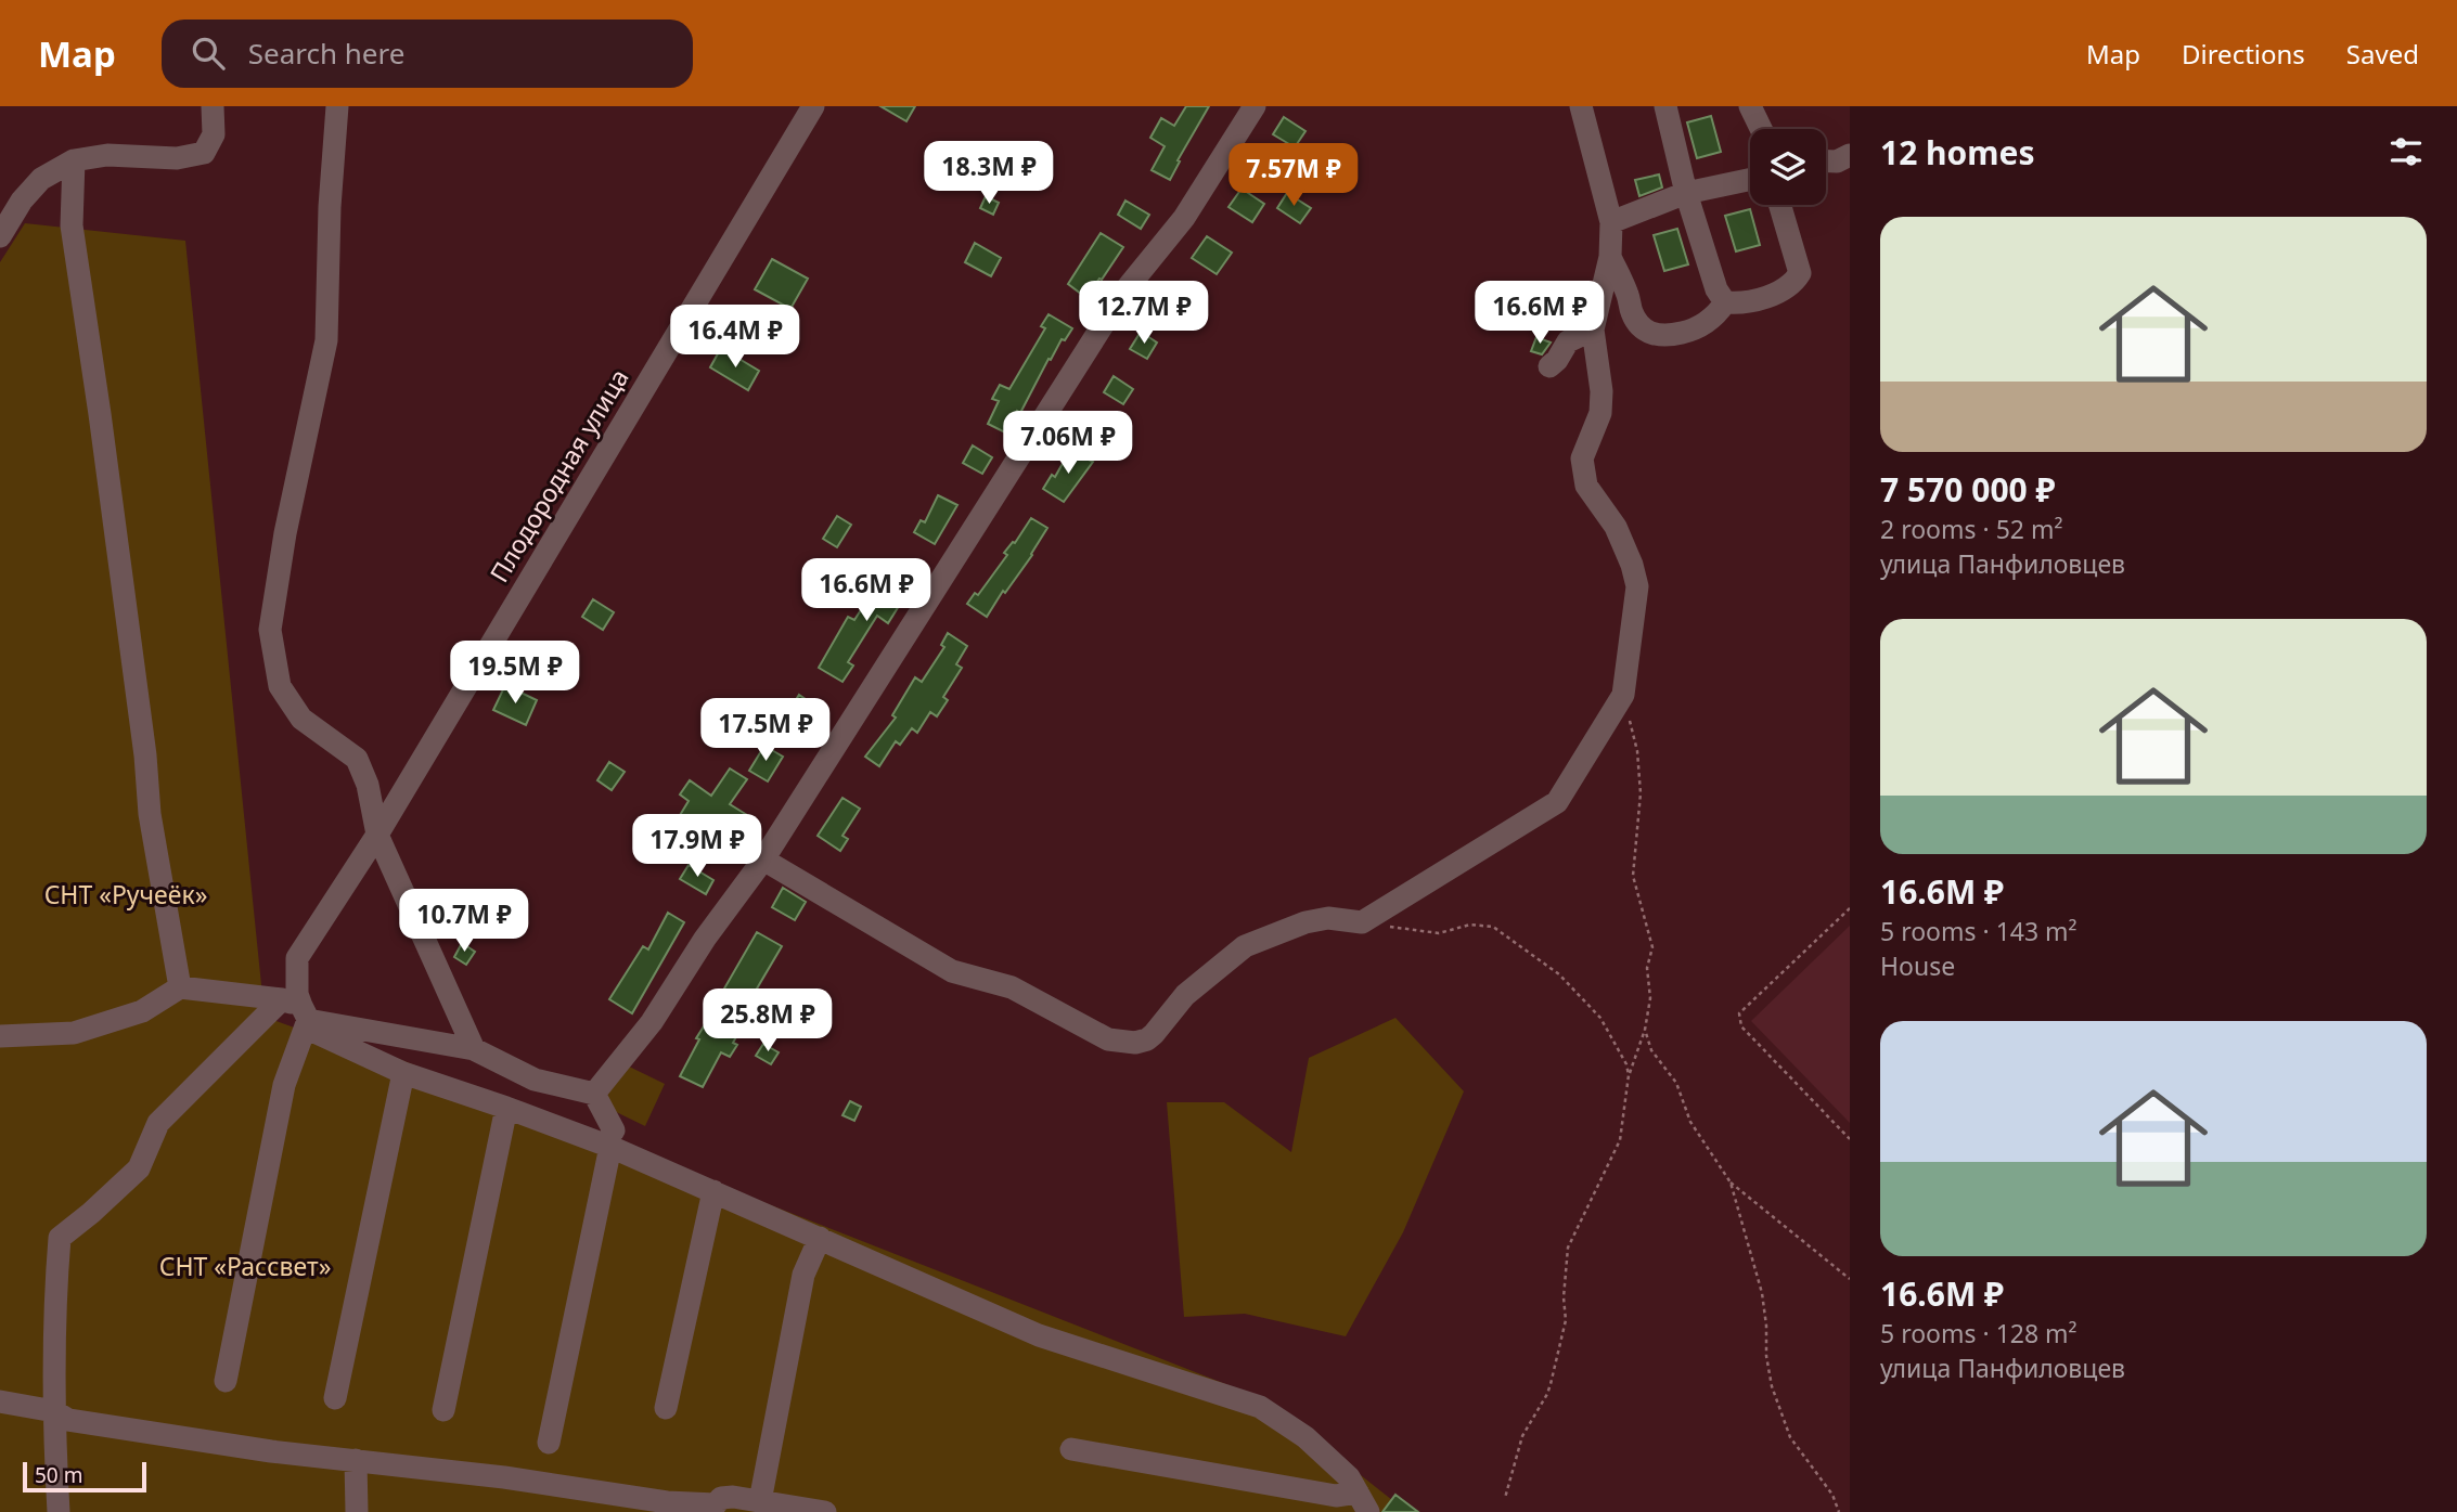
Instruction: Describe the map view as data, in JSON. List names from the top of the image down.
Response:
{
  "streets": {
    "street": ["Плодородная улица"]
  },
  "parks": ["СНТ «Ручеёк»", "СНТ «Рассвет»"],
  "scale_bar": "50 m",
  "page": {
    "header": "Map",
    "search": "Search here",
    "nav": ["Map", "Directions", "Saved"],
    "heading": "12 homes",
    "price": [
      "18.3M ₽",
      "7.57M ₽",
      "12.7M ₽",
      "16.6M ₽",
      "16.4M ₽",
      "7.06M ₽",
      "16.6M ₽",
      "19.5M ₽",
      "17.5M ₽",
      "17.9M ₽",
      "10.7M ₽",
      "25.8M ₽"
    ],
    "list": [
      {
        "name": "7 570 000 ₽",
        "note": "2 rooms · 52 m² · улица Панфиловцев"
      },
      {
        "name": "16.6M ₽",
        "note": "5 rooms · 143 m² · House"
      },
      {
        "name": "16.6M ₽",
        "note": "5 rooms · 128 m² · улица Панфиловцев"
      }
    ],
    "scale": "50 m"
  }
}
